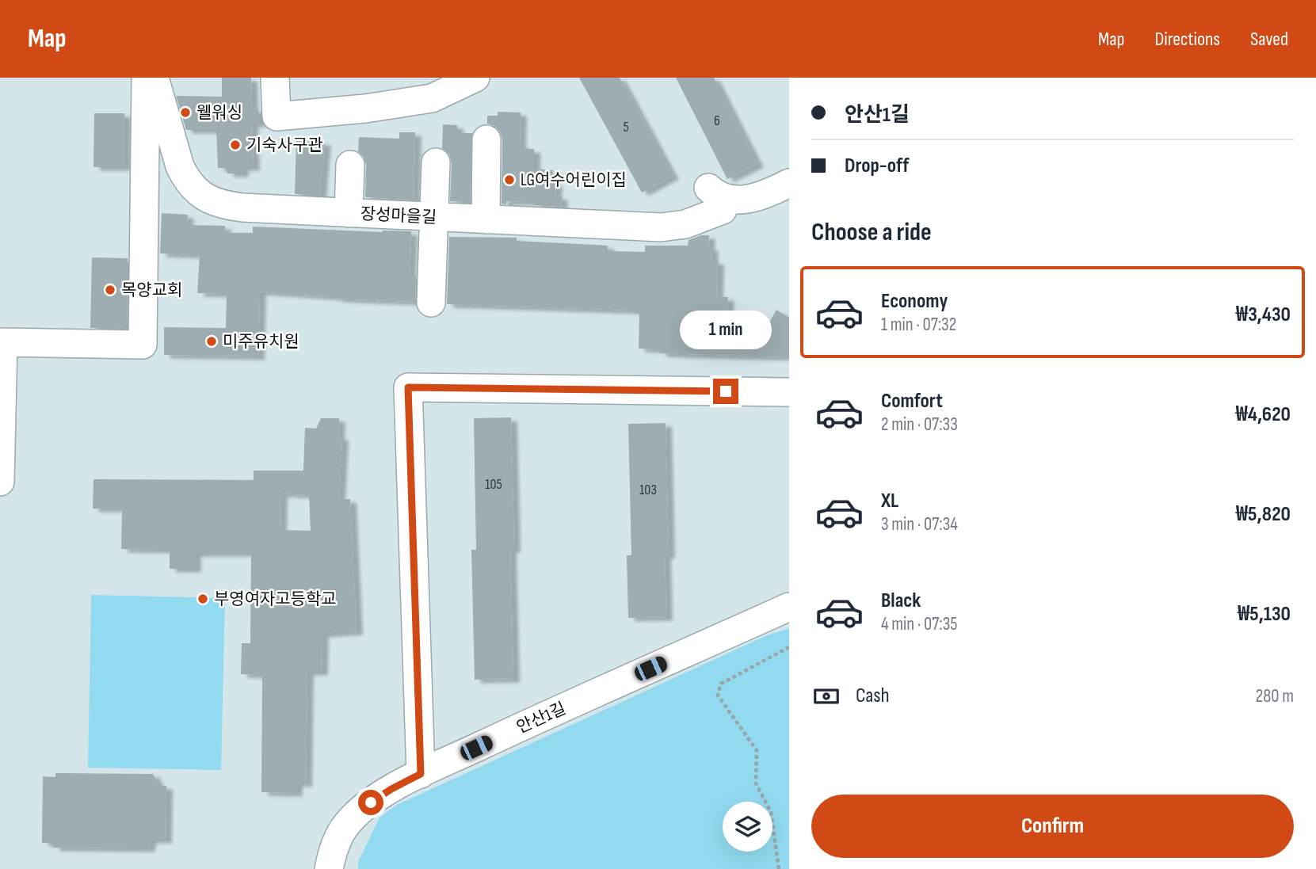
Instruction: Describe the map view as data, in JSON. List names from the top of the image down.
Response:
{
  "streets": {
    "street": ["장성마을길", "안산1길"]
  },
  "places": [
    "웰워싱",
    "기숙사구관",
    "LG여수어린이집",
    "목양교회",
    "미주유치원",
    "부영여자고등학교"
  ],
  "house_numbers": [
    "6",
    "5",
    "105",
    "103"
  ],
  "page": {
    "header": "Map",
    "nav": ["Map", "Directions", "Saved"],
    "banner": ["안산1길", "Drop-off"],
    "heading": "Choose a ride",
    "list": [
      {
        "name": "Economy",
        "note": "1 min · 07:32",
        "value": "₩3,430"
      },
      {
        "name": "Comfort",
        "note": "2 min · 07:33",
        "value": "₩4,620"
      },
      {
        "name": "XL",
        "note": "3 min · 07:34",
        "value": "₩5,820"
      },
      {
        "name": "Black",
        "note": "4 min · 07:35",
        "value": "₩5,130"
      }
    ],
    "bubble": "1 min",
    "pay": ["Cash", "280 m"],
    "buttons": "Confirm"
  }
}
